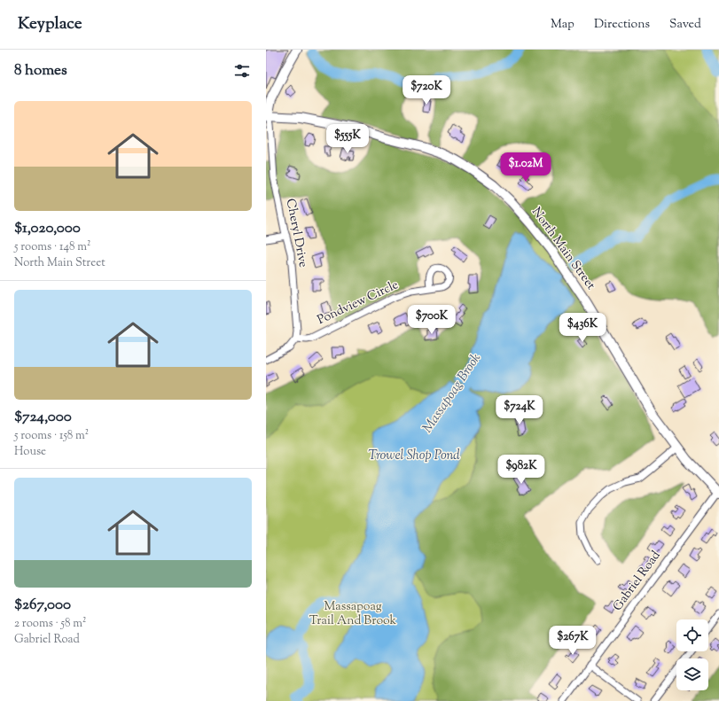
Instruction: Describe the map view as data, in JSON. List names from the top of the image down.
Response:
{
  "streets": {
    "main road": ["North Main Street"],
    "street": ["Cheryl Drive", "Pondview Circle", "Gabriel Road"]
  },
  "crossings": [
    ["Cheryl Drive", "North Main Street"],
    ["Cheryl Drive", "Pondview Circle"],
    ["North Main Street", "Gabriel Road"]
  ],
  "water": ["Massapoag Brook", "Trowel Shop Pond"],
  "parks": ["Massapoag Trail And Brook"],
  "page": {
    "header": "Keyplace",
    "nav": ["Map", "Directions", "Saved"],
    "heading": "8 homes",
    "price": [
      "$720K",
      "$555K",
      "$1.02M",
      "$700K",
      "$436K",
      "$724K",
      "$982K",
      "$267K"
    ],
    "list": [
      {
        "name": "$1,020,000",
        "note": "5 rooms · 148 m² · North Main Street"
      },
      {
        "name": "$724,000",
        "note": "5 rooms · 158 m² · House"
      },
      {
        "name": "$267,000",
        "note": "2 rooms · 58 m² · Gabriel Road"
      }
    ]
  }
}
